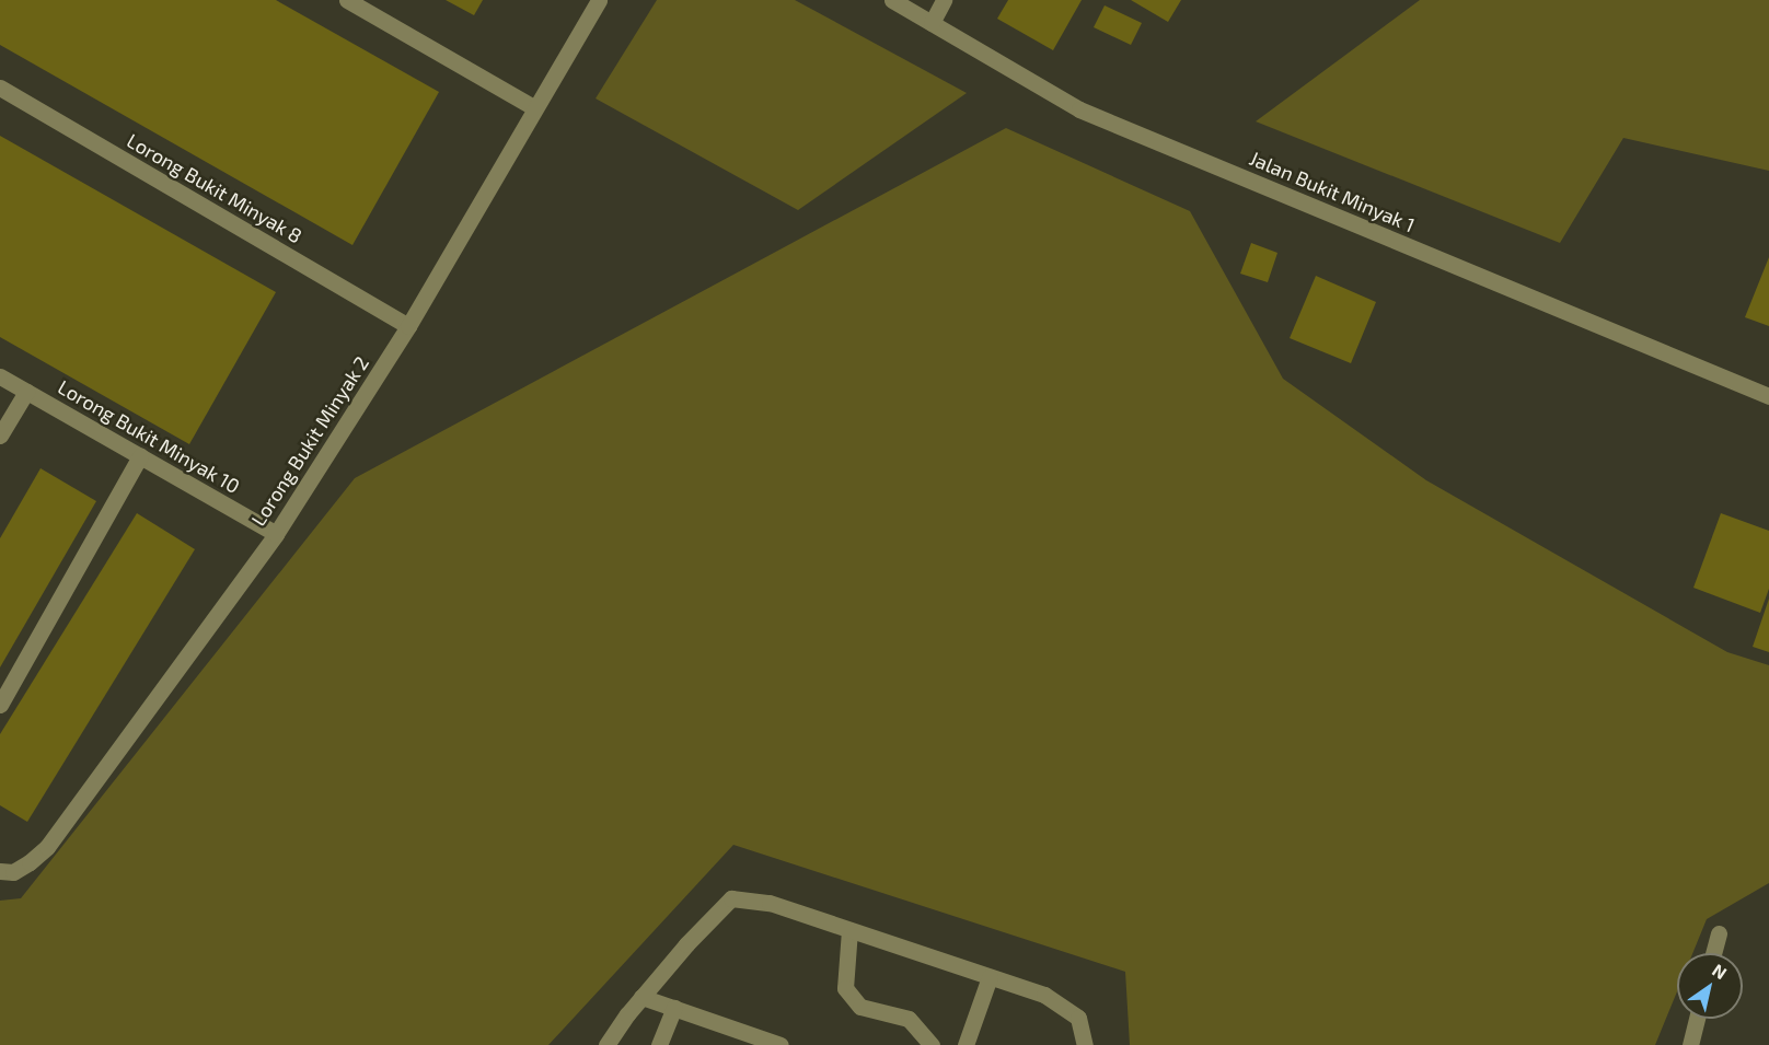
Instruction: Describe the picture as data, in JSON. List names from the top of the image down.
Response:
{
  "streets": {
    "street": [
      "Lorong Bukit Minyak 8",
      "Jalan Bukit Minyak 1",
      "Lorong Bukit Minyak 10",
      "Lorong Bukit Minyak 2"
    ]
  },
  "crossings": [
    ["Lorong Bukit Minyak 8", "Lorong Bukit Minyak 2"],
    ["Lorong Bukit Minyak 10", "Lorong Bukit Minyak 2"]
  ],
  "north": "top right"
}
